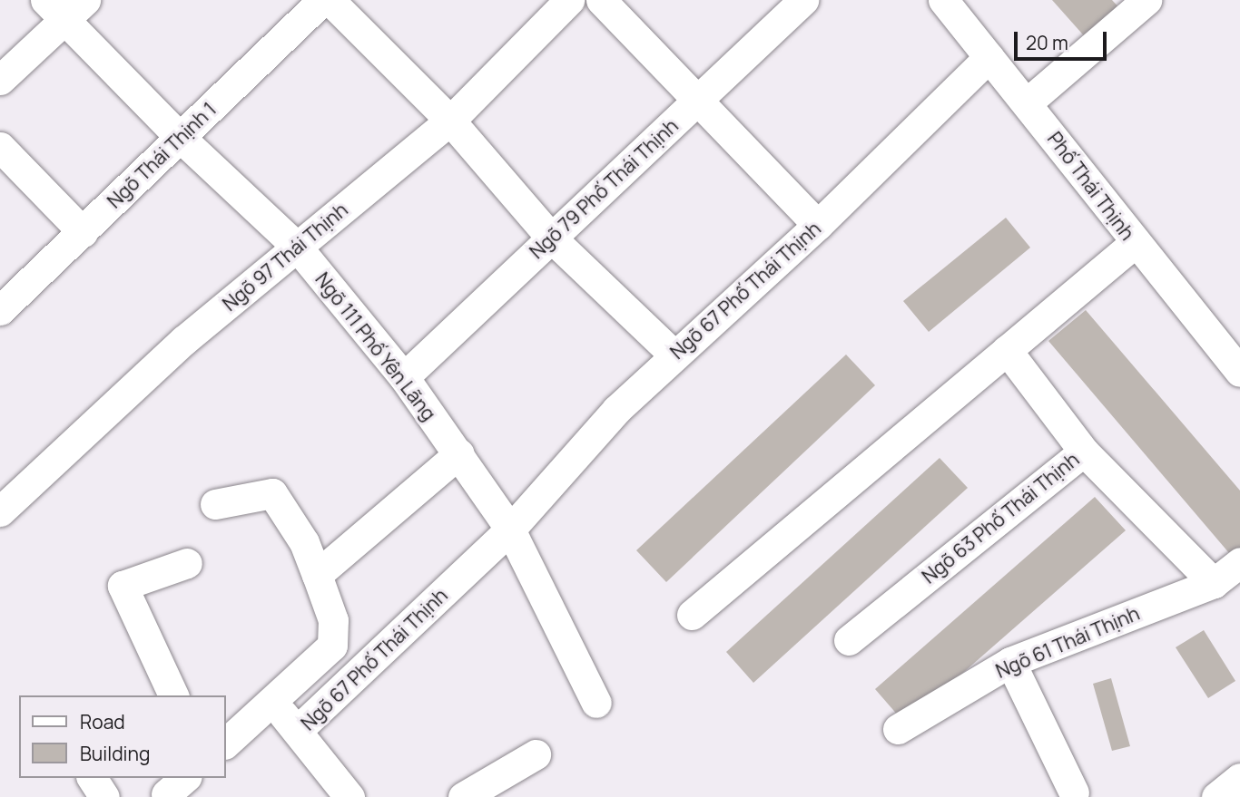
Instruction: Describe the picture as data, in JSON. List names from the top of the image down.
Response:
{
  "streets": {
    "street": [
      "Ngõ Thái Thịnh 1",
      "Phố Thái Thịnh",
      "Ngõ 79 Phố Thái Thịnh",
      "Ngõ 97 Thái Thịnh",
      "Ngõ 67 Phố Thái Thịnh",
      "Ngõ 111 Phố Yên Lãng",
      "Ngõ 63 Phố Thái Thịnh",
      "Ngõ 61 Thái Thịnh"
    ]
  },
  "crossings": [
    ["Ngõ Thái Thịnh 1", "Ngõ 111 Phố Yên Lãng"],
    ["Phố Thái Thịnh", "Ngõ 67 Phố Thái Thịnh"],
    ["Ngõ 79 Phố Thái Thịnh", "Ngõ 111 Phố Yên Lãng"],
    ["Ngõ 97 Thái Thịnh", "Ngõ 111 Phố Yên Lãng"]
  ],
  "legend": ["Road", "Building"],
  "scale_bar": "20 m"
}
